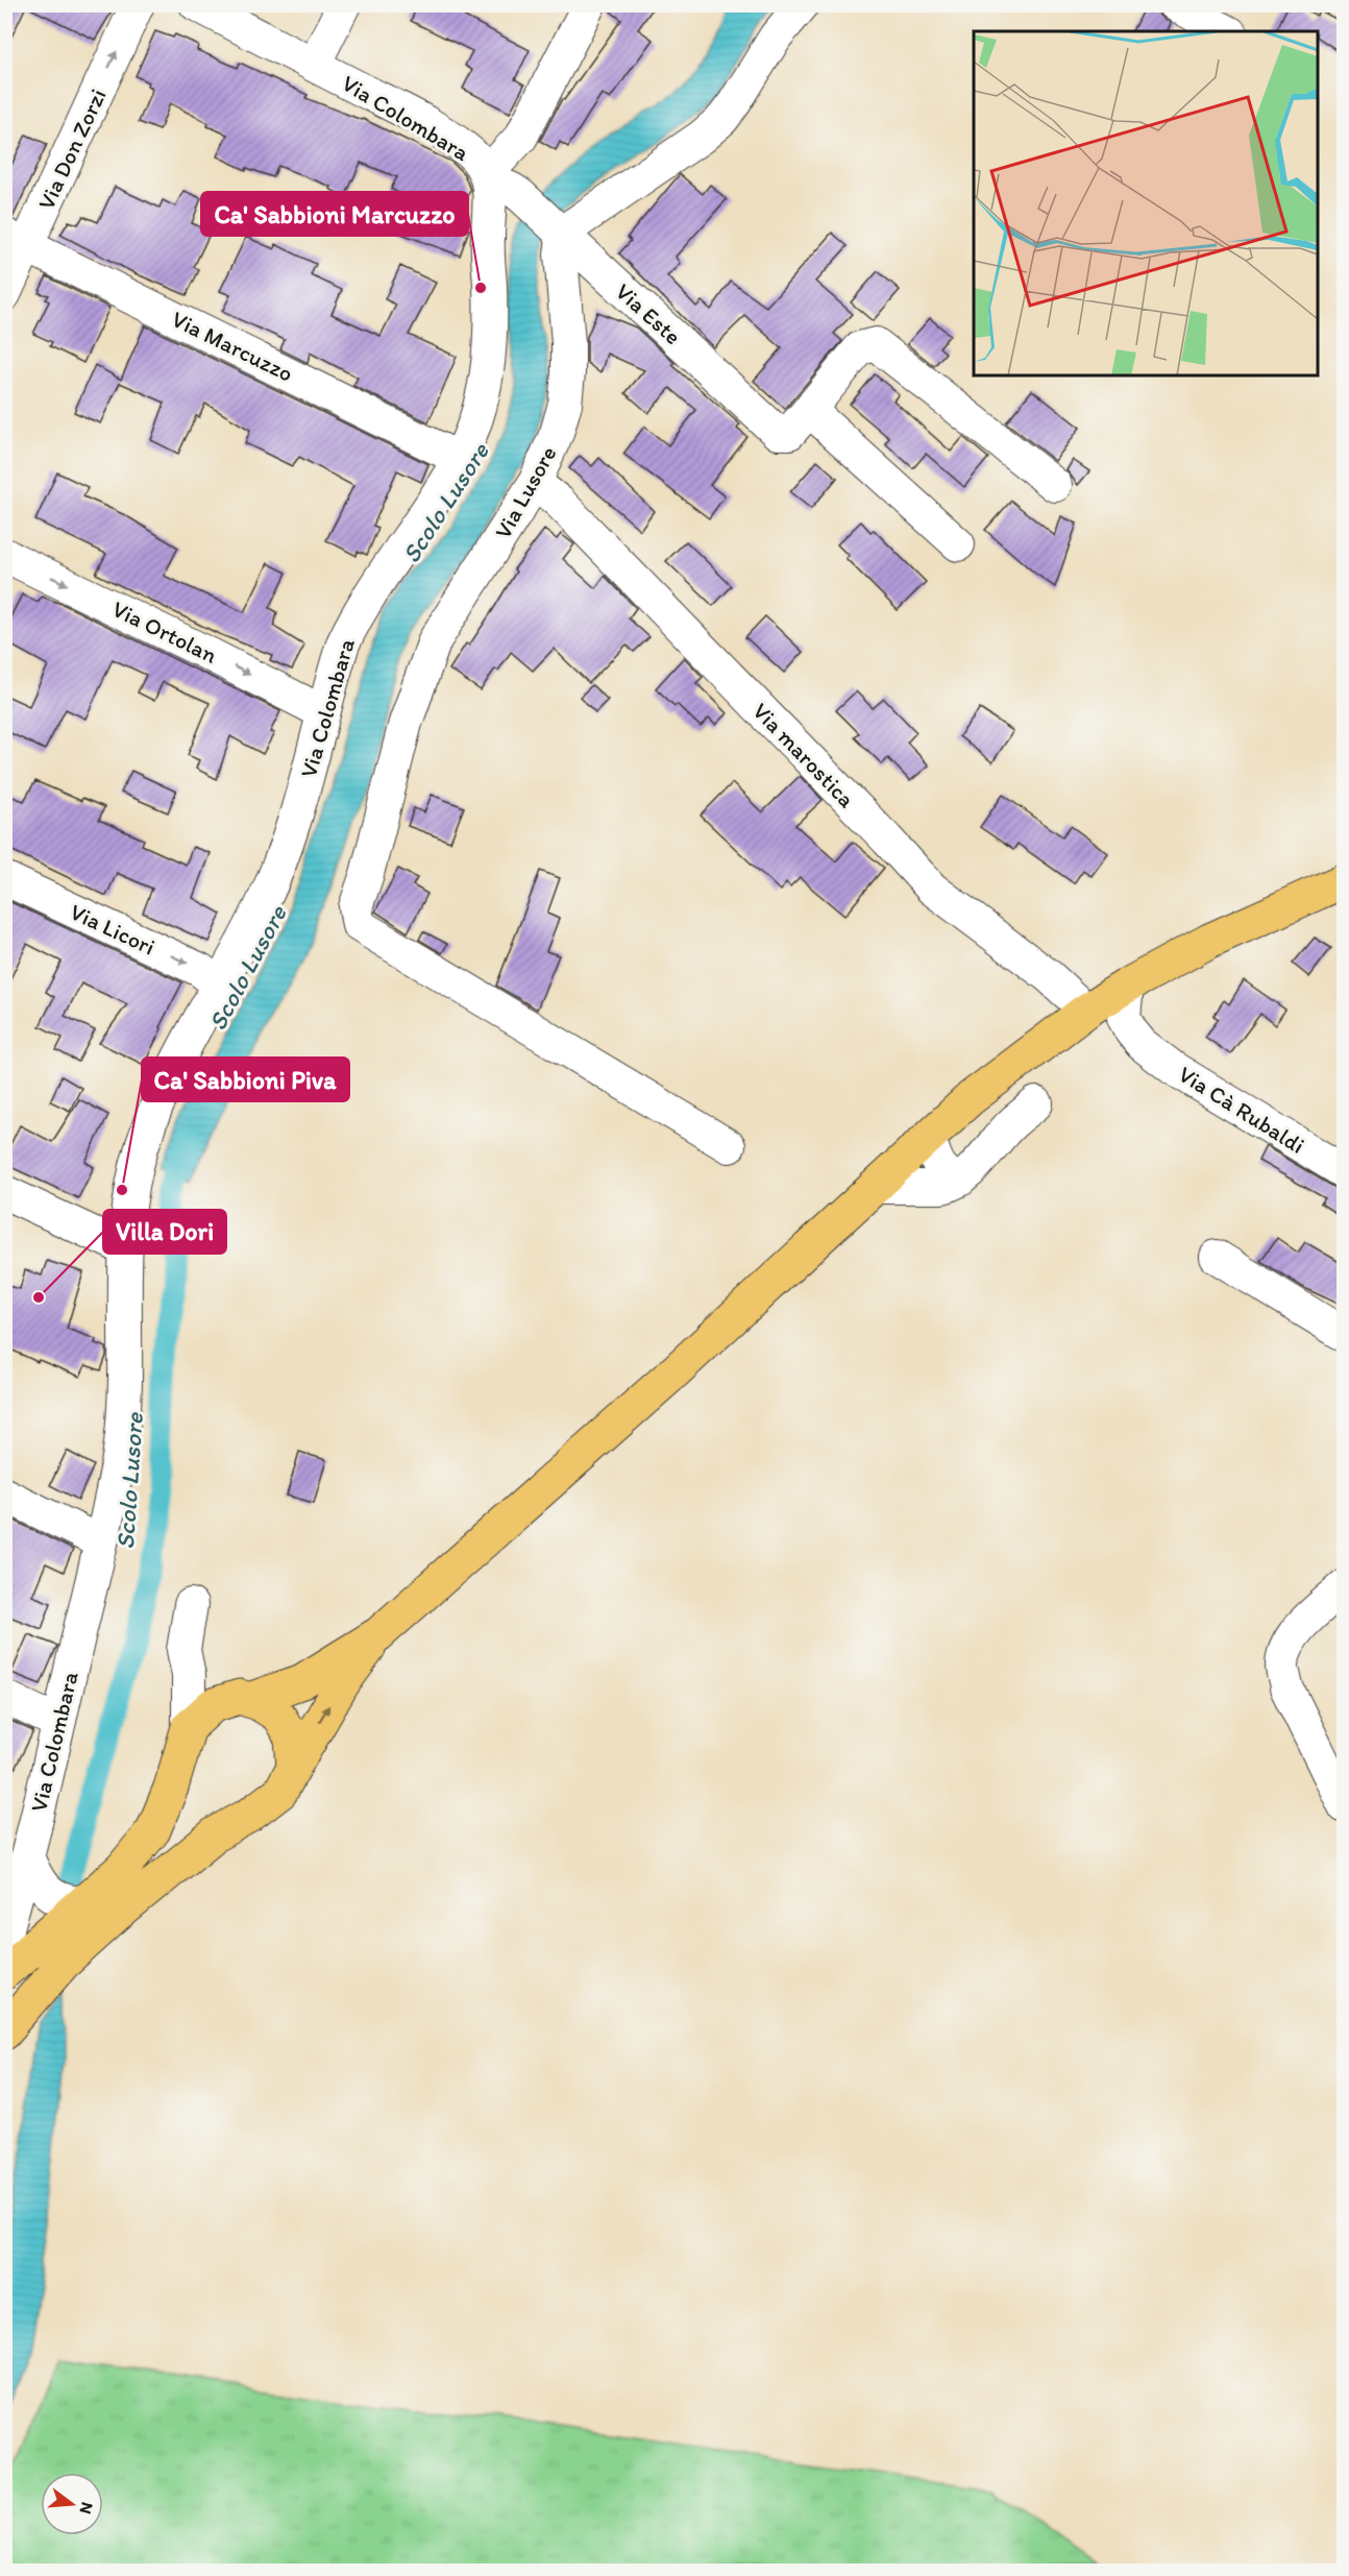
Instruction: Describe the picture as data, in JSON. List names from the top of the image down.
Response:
{
  "streets": {
    "street": [
      "Via Colombara",
      "Via Don Zorzi",
      "Via Este",
      "Via Marcuzzo",
      "Via Lusore",
      "Via Ortolan",
      "Via marostica",
      "Via Licori",
      "Via Cà Rubaldi"
    ]
  },
  "crossings": [
    ["Via Colombara", "Via Este"],
    ["Via Colombara", "Via Marcuzzo"],
    ["Via Colombara", "Via Ortolan"],
    ["Via Colombara", "Via Licori"],
    ["Via Don Zorzi", "Via Marcuzzo"],
    ["Via Este", "Via Lusore"],
    ["Via Lusore", "Via marostica"]
  ],
  "one_way": ["Via Don Zorzi", "Via Ortolan", "Via Licori"],
  "water": ["Scolo Lusore"],
  "places": ["Ca' Sabbioni Marcuzzo", "Ca' Sabbioni Piva", "Villa Dori"],
  "north": "right"
}
